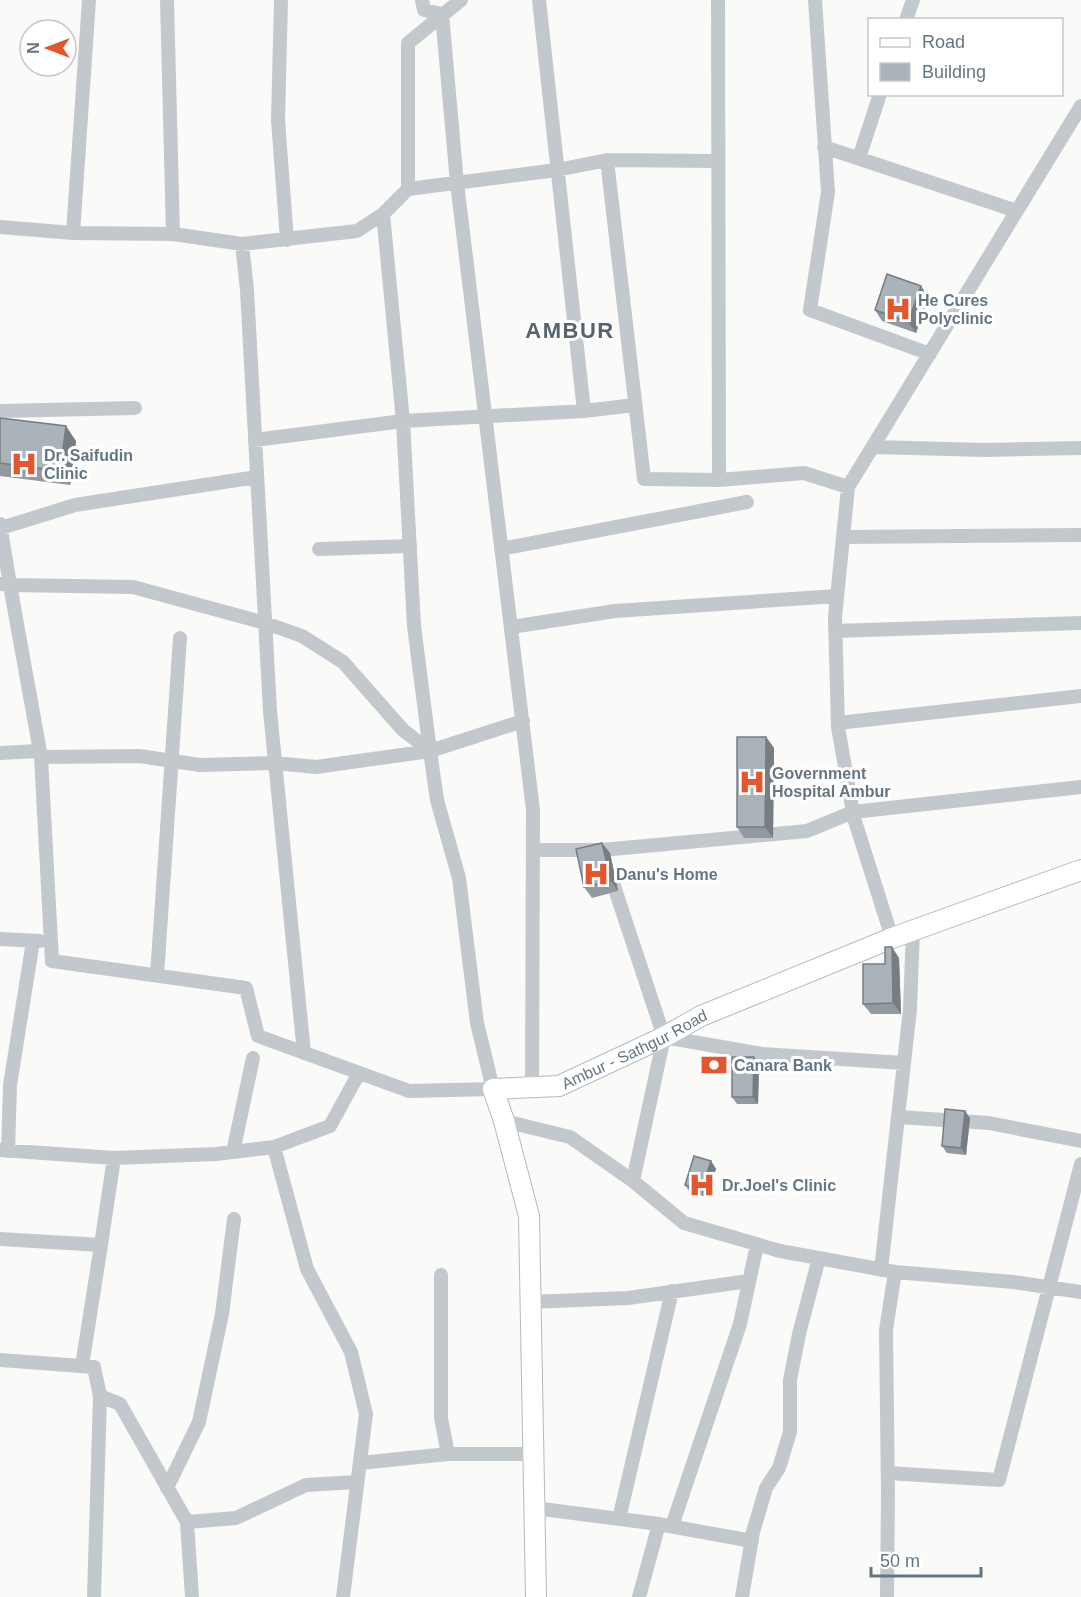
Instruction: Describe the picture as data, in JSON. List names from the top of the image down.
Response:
{
  "streets": {
    "main road": ["Ambur - Sathgur Road"]
  },
  "districts": ["AMBUR"],
  "places": {
    "hospital": [
      "He Cures Polyclinic",
      "Dr. Saifudin Clinic",
      "Government Hospital Ambur",
      "Danu's Home",
      "Dr.Joel's Clinic"
    ],
    "bank": ["Canara Bank"]
  },
  "legend": ["Road", "Building"],
  "scale_bar": "50 m",
  "north": "left"
}
